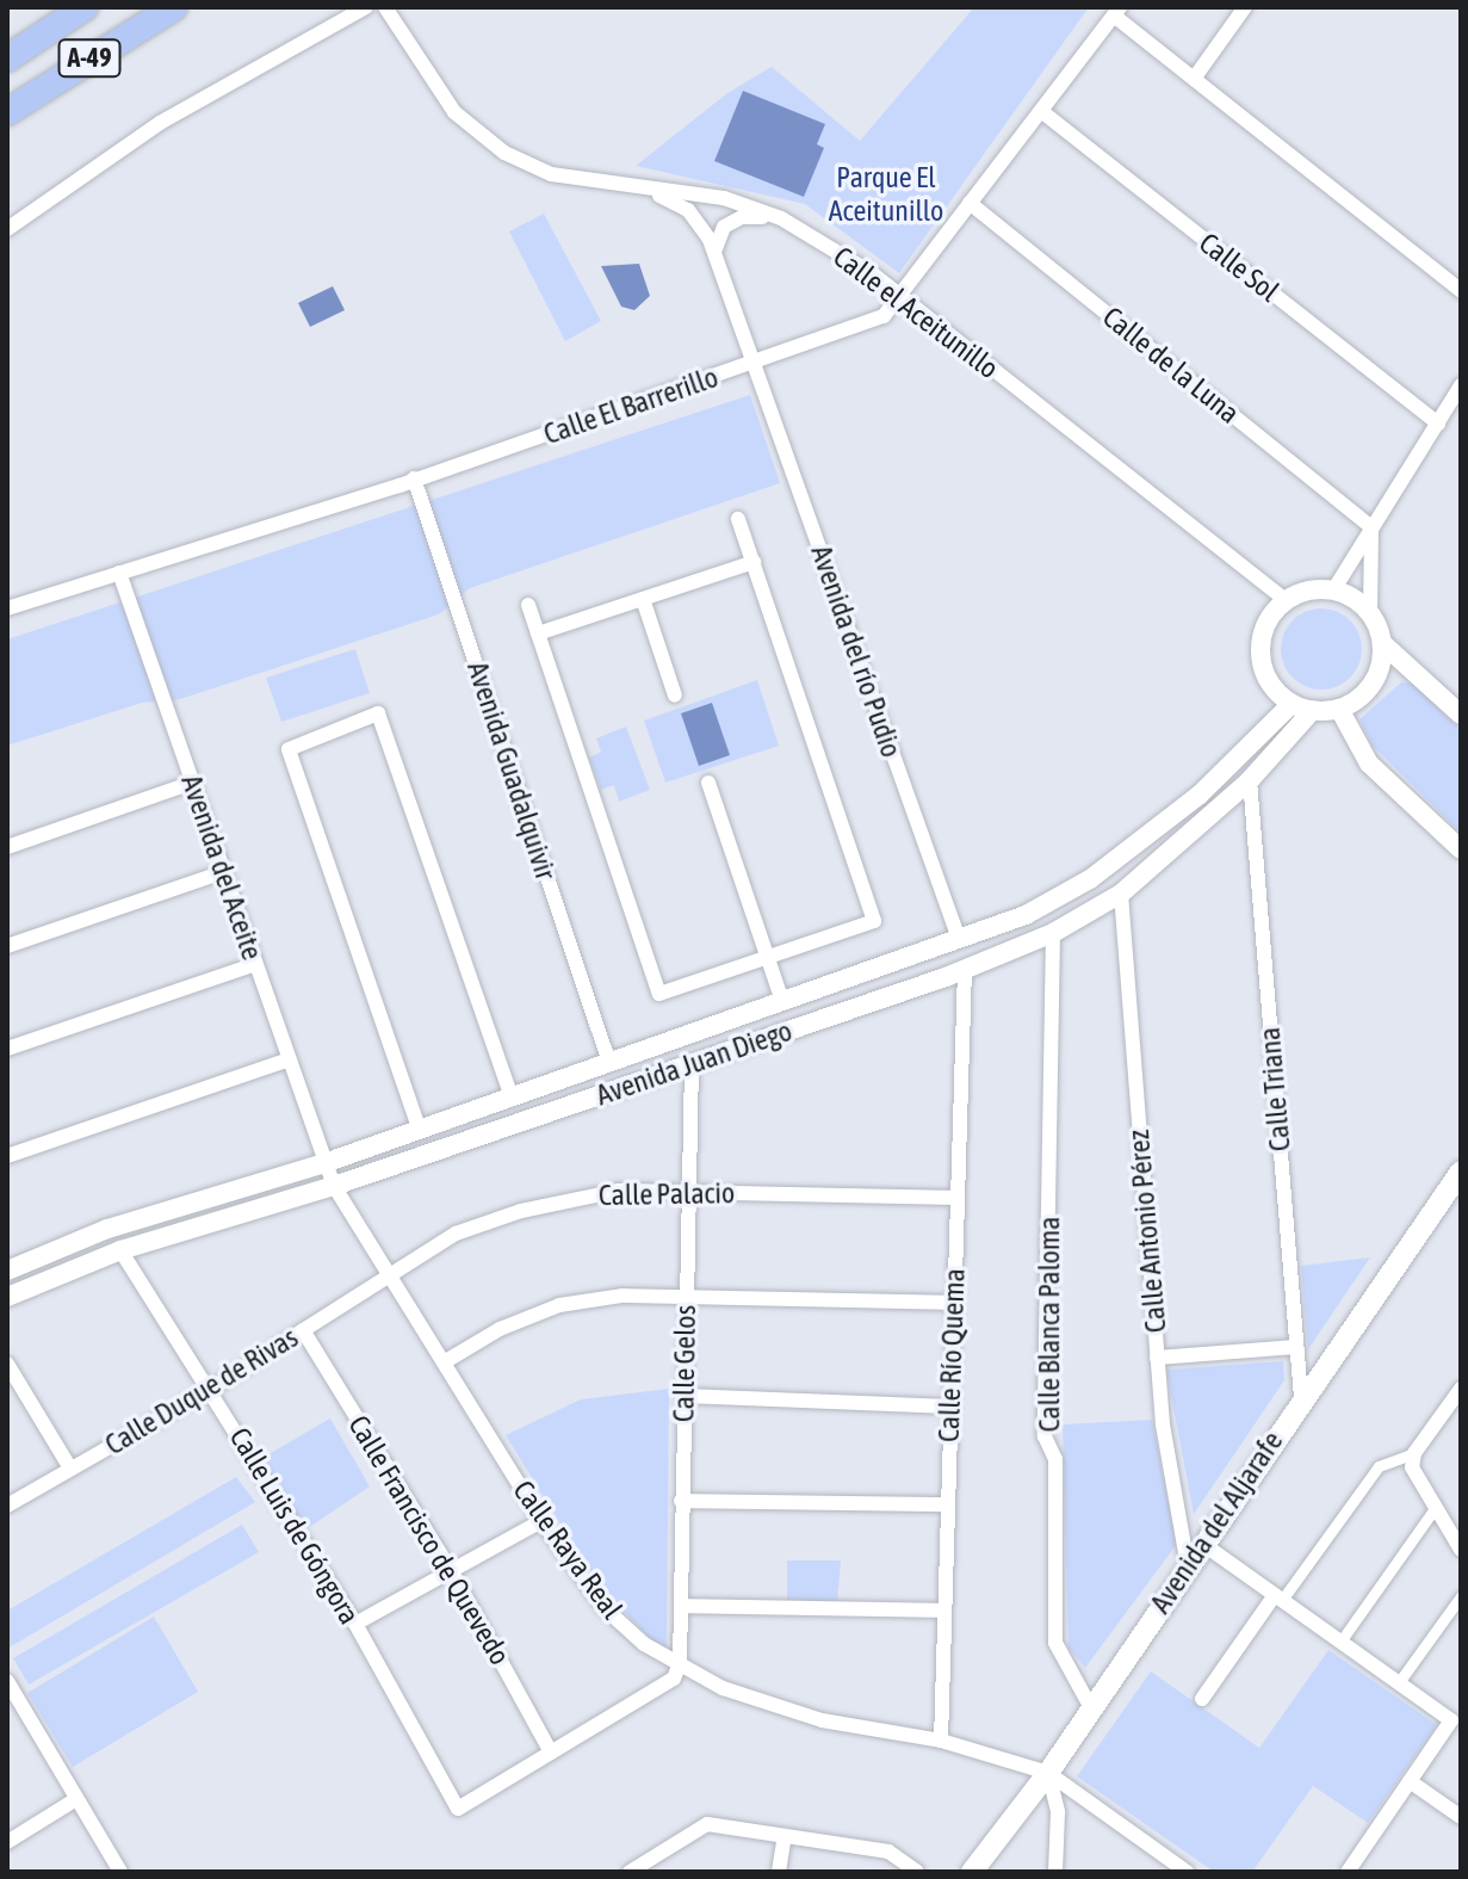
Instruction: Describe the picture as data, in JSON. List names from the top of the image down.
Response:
{
  "streets": {
    "highway": ["A-49"],
    "main road": ["Avenida del Aljarafe"],
    "street": [
      "Calle Sol",
      "Calle el Aceitunillo",
      "Calle de la Luna",
      "Calle El Barrerillo",
      "Avenida del río Pudio",
      "Avenida Guadalquivir",
      "Avenida del Aceite",
      "Avenida Juan Diego",
      "Calle Triana",
      "Calle Palacio",
      "Calle Antonio Pérez",
      "Calle Blanca Paloma",
      "Calle Río Quema",
      "Calle Gelos",
      "Calle Duque de Rivas",
      "Calle Luis de Góngora",
      "Calle Francisco de Quevedo",
      "Calle Raya Real"
    ]
  },
  "crossings": [
    ["Calle Sol", "Calle El Barrerillo"],
    ["Calle el Aceitunillo", "Calle El Barrerillo"],
    ["Calle el Aceitunillo", "Avenida del río Pudio"],
    ["Calle el Aceitunillo", "Avenida Juan Diego"],
    ["Calle de la Luna", "Calle El Barrerillo"],
    ["Calle El Barrerillo", "Avenida del río Pudio"],
    ["Calle El Barrerillo", "Avenida Guadalquivir"],
    ["Calle El Barrerillo", "Avenida del Aceite"],
    ["Avenida del río Pudio", "Avenida Juan Diego"],
    ["Avenida Guadalquivir", "Avenida Juan Diego"],
    ["Avenida del Aceite", "Avenida Juan Diego"],
    ["Avenida del Aceite", "Calle Raya Real"],
    ["Avenida Juan Diego", "Calle Triana"],
    ["Avenida Juan Diego", "Calle Antonio Pérez"],
    ["Avenida Juan Diego", "Calle Blanca Paloma"],
    ["Avenida Juan Diego", "Calle Río Quema"],
    ["Avenida Juan Diego", "Calle Gelos"],
    ["Avenida Juan Diego", "Calle Luis de Góngora"],
    ["Avenida Juan Diego", "Calle Raya Real"],
    ["Calle Triana", "Avenida del Aljarafe"],
    ["Calle Palacio", "Calle Río Quema"],
    ["Calle Palacio", "Calle Gelos"],
    ["Calle Palacio", "Calle Duque de Rivas"],
    ["Calle Palacio", "Calle Raya Real"],
    ["Calle Antonio Pérez", "Avenida del Aljarafe"],
    ["Calle Blanca Paloma", "Avenida del Aljarafe"],
    ["Calle Río Quema", "Calle Raya Real"],
    ["Calle Gelos", "Calle Raya Real"],
    ["Calle Duque de Rivas", "Calle Luis de Góngora"],
    ["Calle Duque de Rivas", "Calle Francisco de Quevedo"],
    ["Calle Duque de Rivas", "Calle Raya Real"],
    ["Avenida del Aljarafe", "Calle Raya Real"],
    ["Calle Luis de Góngora", "Calle Francisco de Quevedo"]
  ],
  "parks": ["Parque El Aceitunillo"]
}
